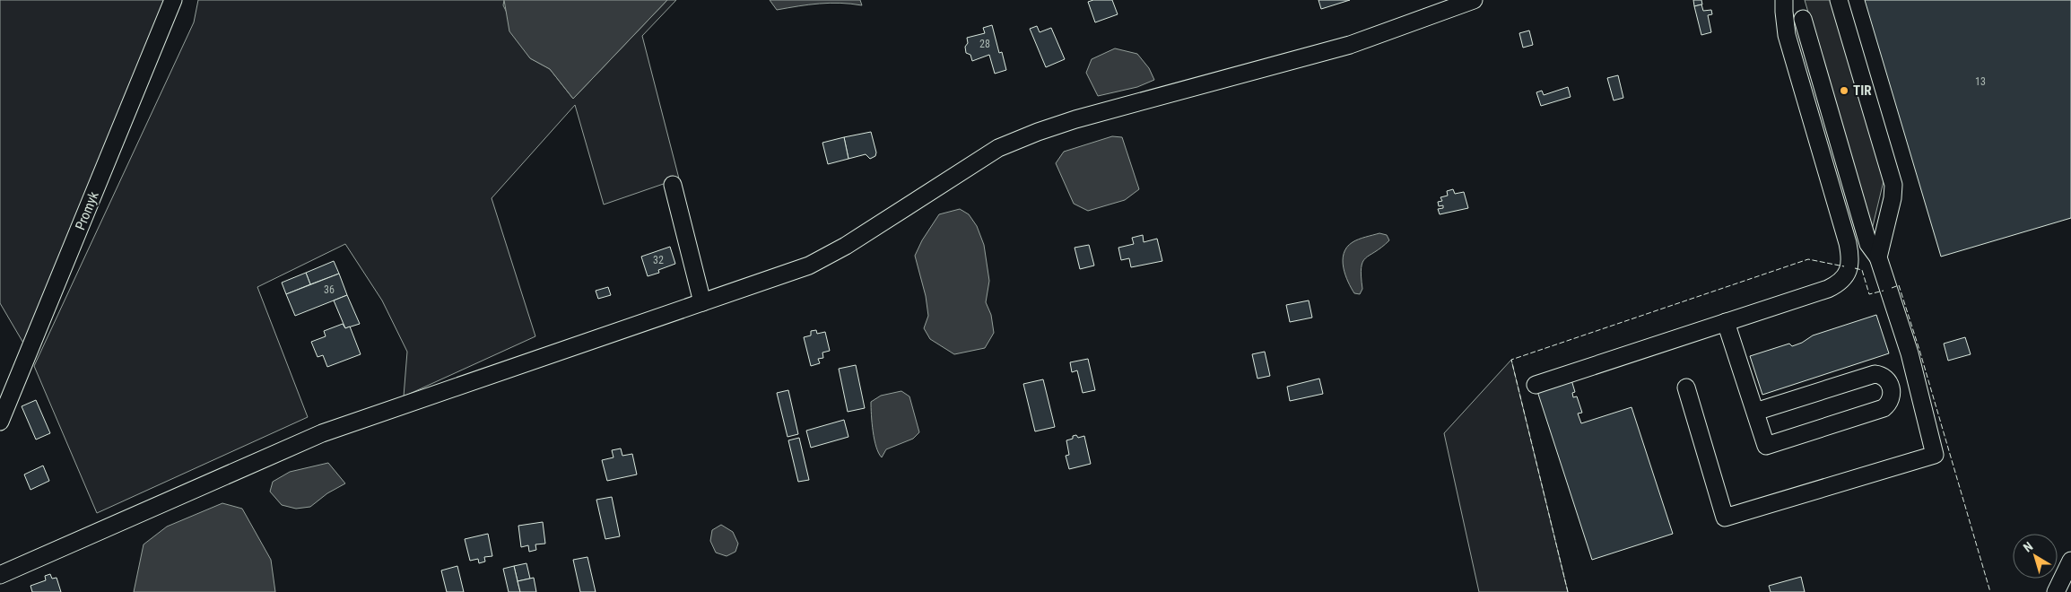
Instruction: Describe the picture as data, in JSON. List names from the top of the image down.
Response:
{
  "streets": {
    "street": ["Promyk"]
  },
  "places": ["TIR"],
  "house_numbers": [
    "28",
    "13",
    "32",
    "36"
  ],
  "north": "top left"
}
